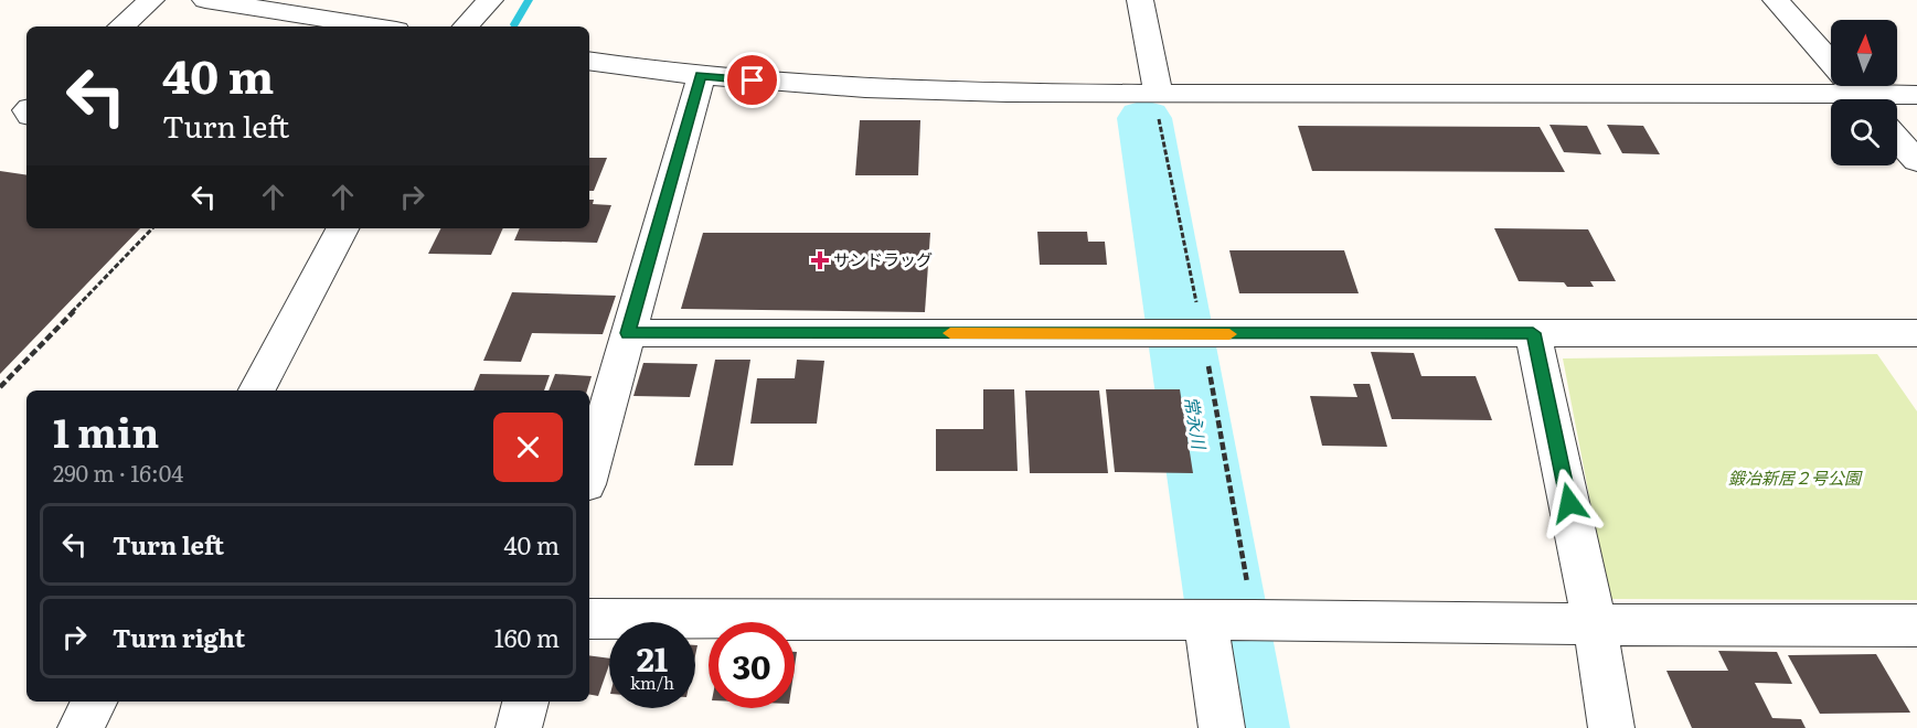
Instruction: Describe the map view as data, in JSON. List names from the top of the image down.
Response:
{
  "water": ["常永川"],
  "parks": ["鍛冶新居２号公園"],
  "places": {
    "health": ["サンドラッグ"]
  },
  "north": "top",
  "page": {
    "turn": ["40 m", "Turn left"],
    "heading": ["1 min", "290 m · 16:04"],
    "list": [
      {
        "name": "Turn left",
        "value": "40 m"
      },
      {
        "name": "Turn right",
        "value": "160 m"
      }
    ],
    "speed": "21 km/h",
    "limit": "30"
  }
}
